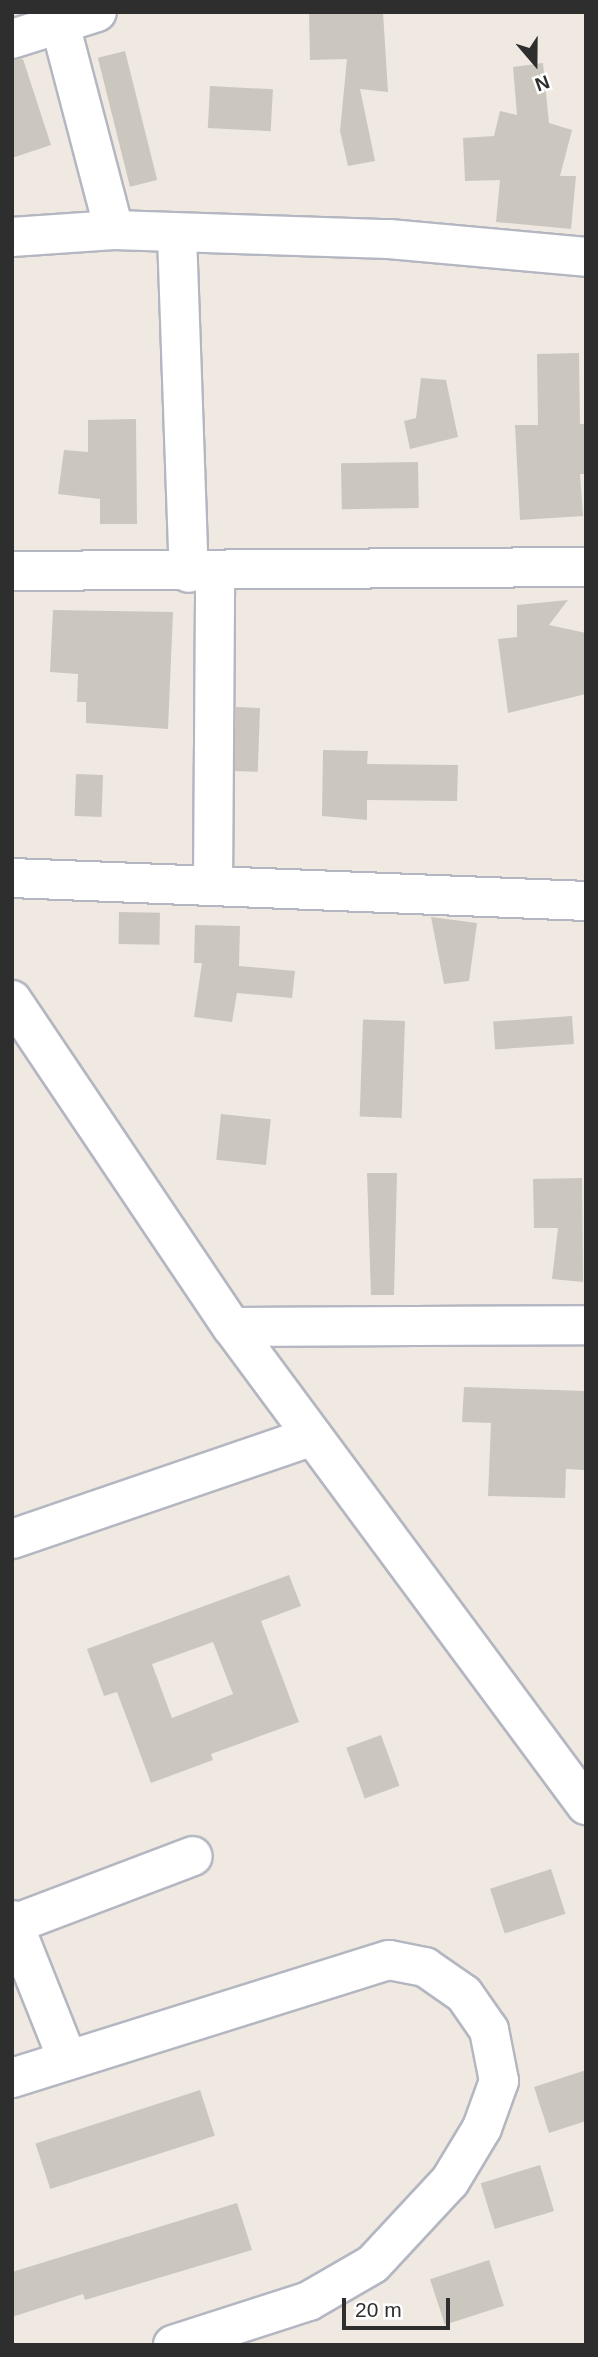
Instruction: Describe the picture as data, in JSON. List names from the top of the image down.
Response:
{
  "scale_bar": "20 m",
  "north": "bottom"
}
